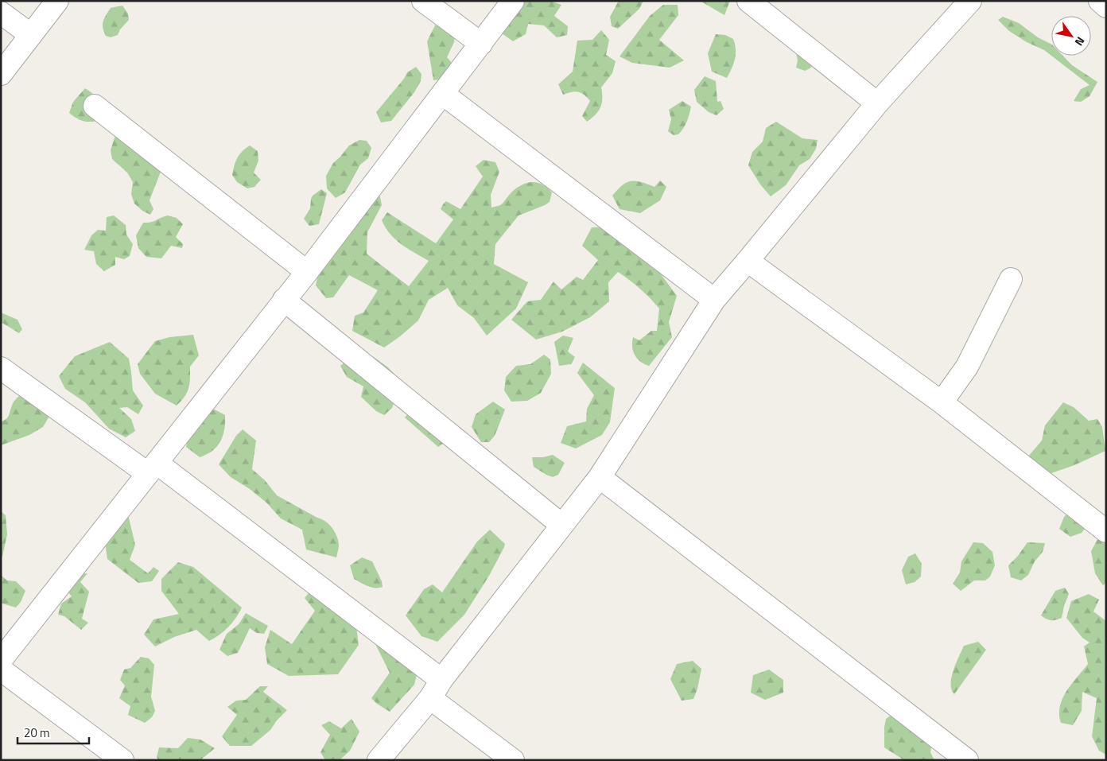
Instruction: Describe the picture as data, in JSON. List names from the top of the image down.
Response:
{
  "scale_bar": "20 m",
  "north": "bottom right"
}
